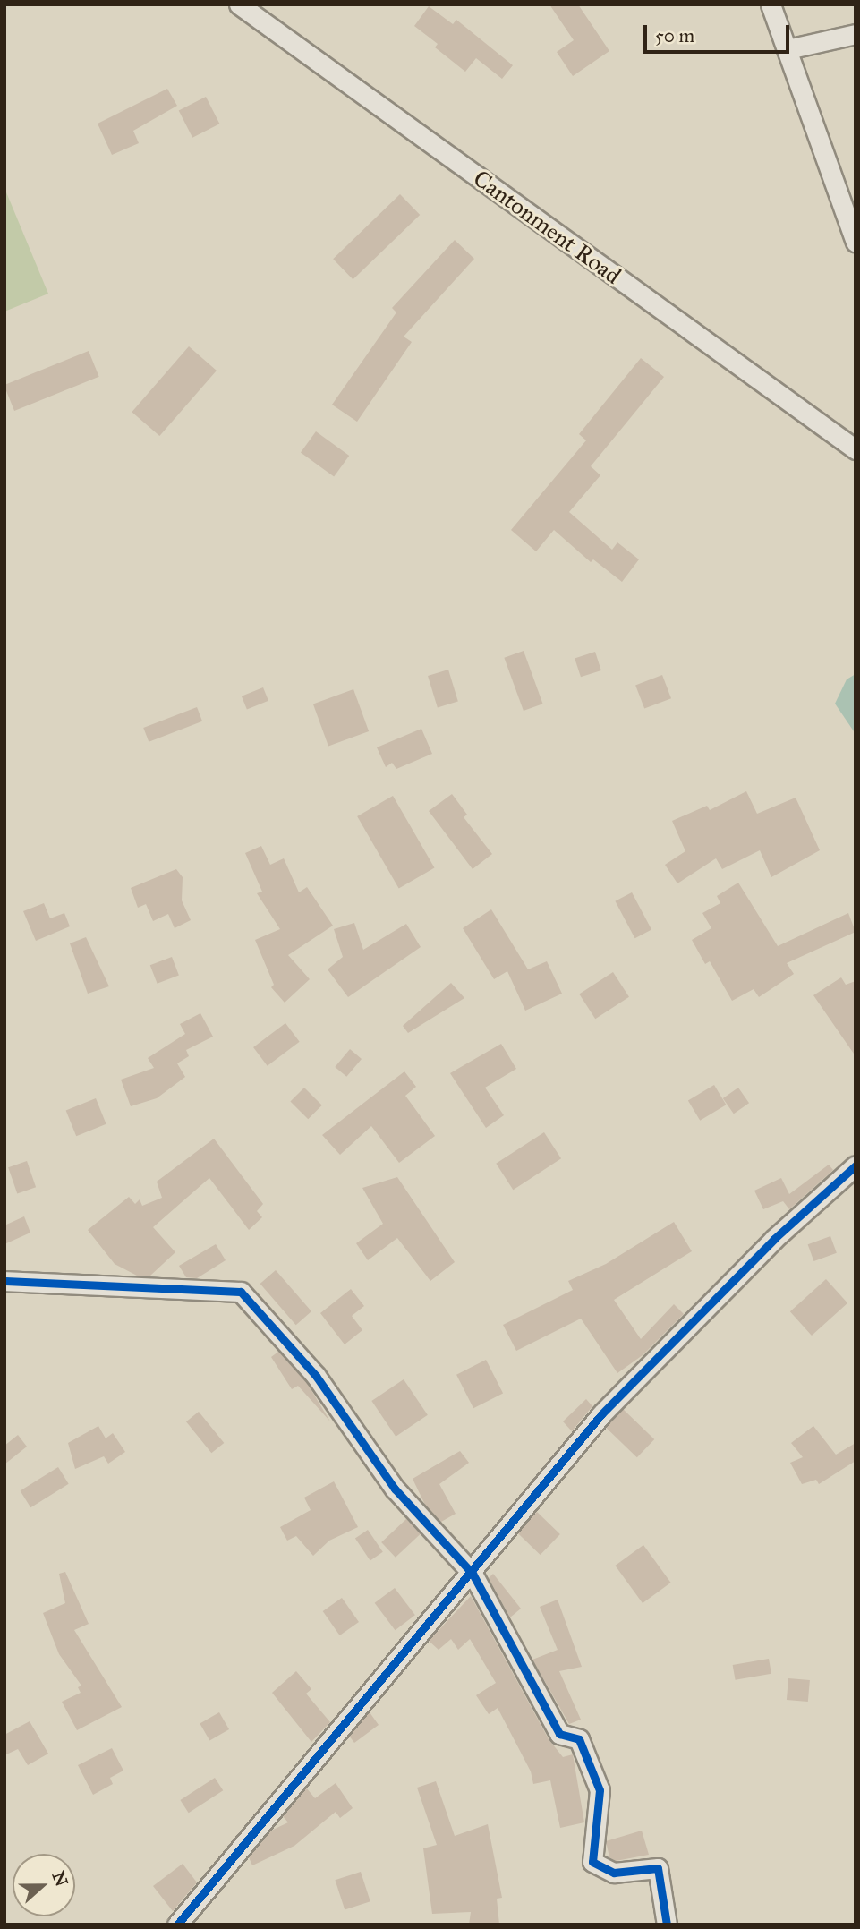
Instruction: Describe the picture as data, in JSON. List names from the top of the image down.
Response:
{
  "streets": {
    "street": ["Cantonment Road"]
  },
  "scale_bar": "50 m",
  "north": "right"
}
